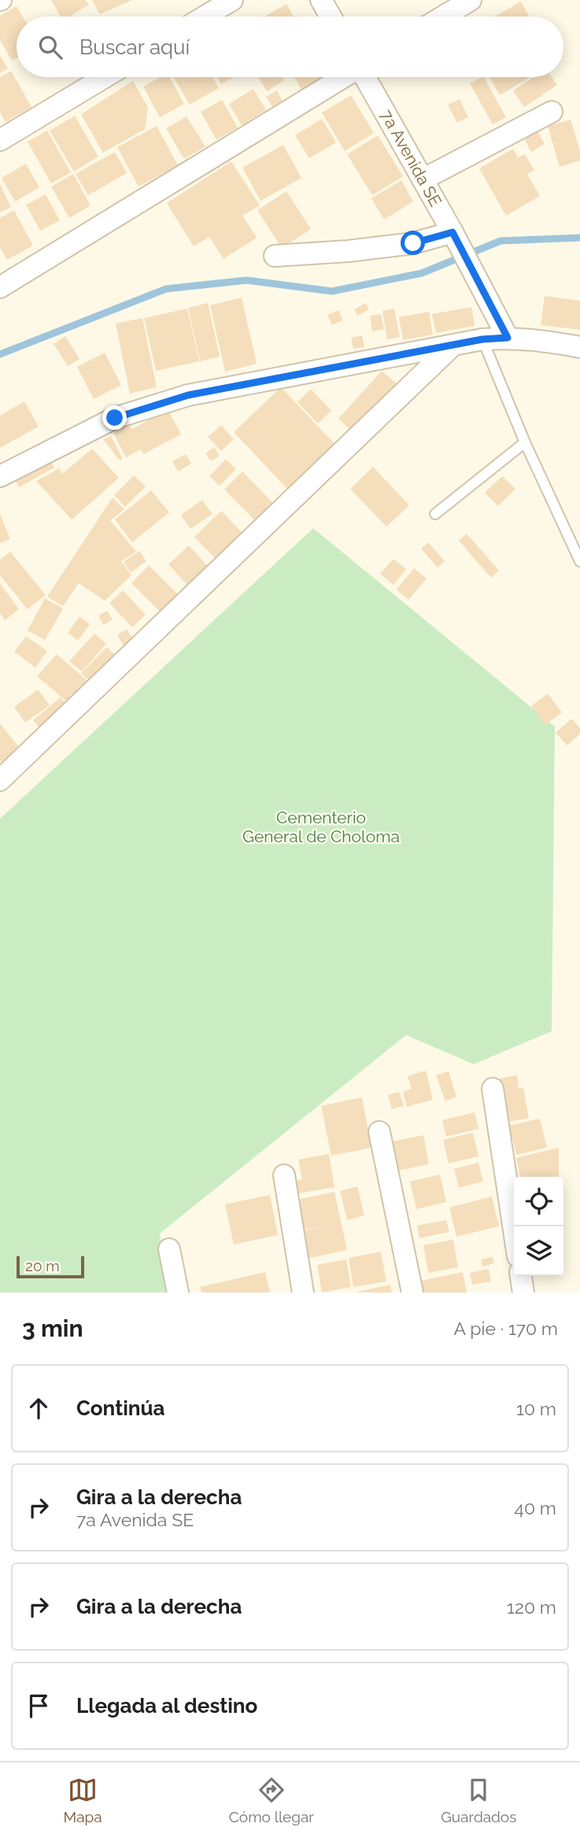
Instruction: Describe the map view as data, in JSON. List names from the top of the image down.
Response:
{
  "streets": {
    "street": ["7a Avenida SE"]
  },
  "parks": ["Cementerio General de Choloma"],
  "scale_bar": "20 m",
  "page": {
    "search": "Buscar aquí",
    "scale": "20 m",
    "heading": ["3 min", "A pie · 170 m"],
    "list": [
      ["Continúa", "10 m"],
      ["Gira a la derecha", "7a Avenida SE", "40 m"],
      ["Gira a la derecha", "120 m"],
      "Llegada al destino"
    ],
    "nav": ["Mapa", "Cómo llegar", "Guardados"]
  }
}
